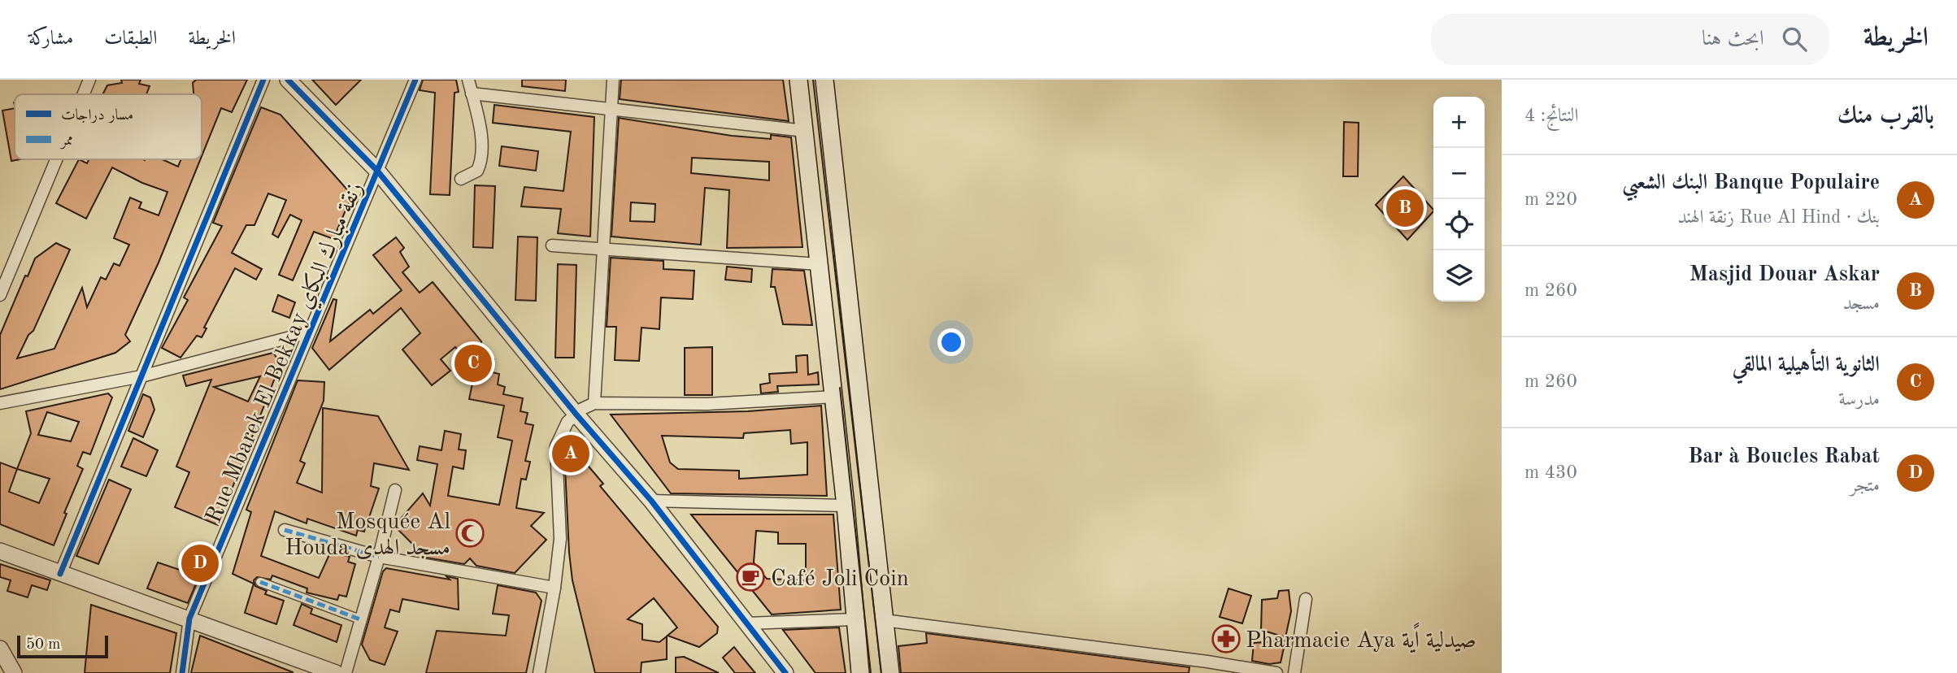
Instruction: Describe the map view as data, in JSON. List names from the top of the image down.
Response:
{
  "streets": {
    "street": ["Rue Mbarek El Bekkay زنقة مبارك البكاي"]
  },
  "places": {
    "mosque": ["Mosquée Al Houda مسجد الهدى"],
    "cafe": ["Café Joli Coin"],
    "pharmacy": ["Pharmacie Aya صيدلية اًية"]
  },
  "legend": ["مسار دراجات", "ممر"],
  "scale_bar": "50 m",
  "page": {
    "header": "الخريطة",
    "search": "ابحث هنا",
    "nav": ["الخريطة", "الطبقات", "مشاركة"],
    "heading": ["بالقرب منك", "النتائج: 4"],
    "map_buttons": ["+", "−"],
    "list": [
      {
        "mark": "A",
        "name": "Banque Populaire البنك الشعبي",
        "note": "بنك · Rue Al Hind زنقة الهند",
        "value": "220 m"
      },
      {
        "mark": "B",
        "name": "Masjid Douar Askar",
        "note": "مسجد",
        "value": "260 m"
      },
      {
        "mark": "C",
        "name": "الثانوية التأهيلية المالقي",
        "note": "مدرسة",
        "value": "260 m"
      },
      {
        "mark": "D",
        "name": "Bar à Boucles Rabat",
        "note": "متجر",
        "value": "430 m"
      }
    ],
    "pins": [
      "B",
      "C",
      "A",
      "D"
    ],
    "scale": "50 m"
  }
}
